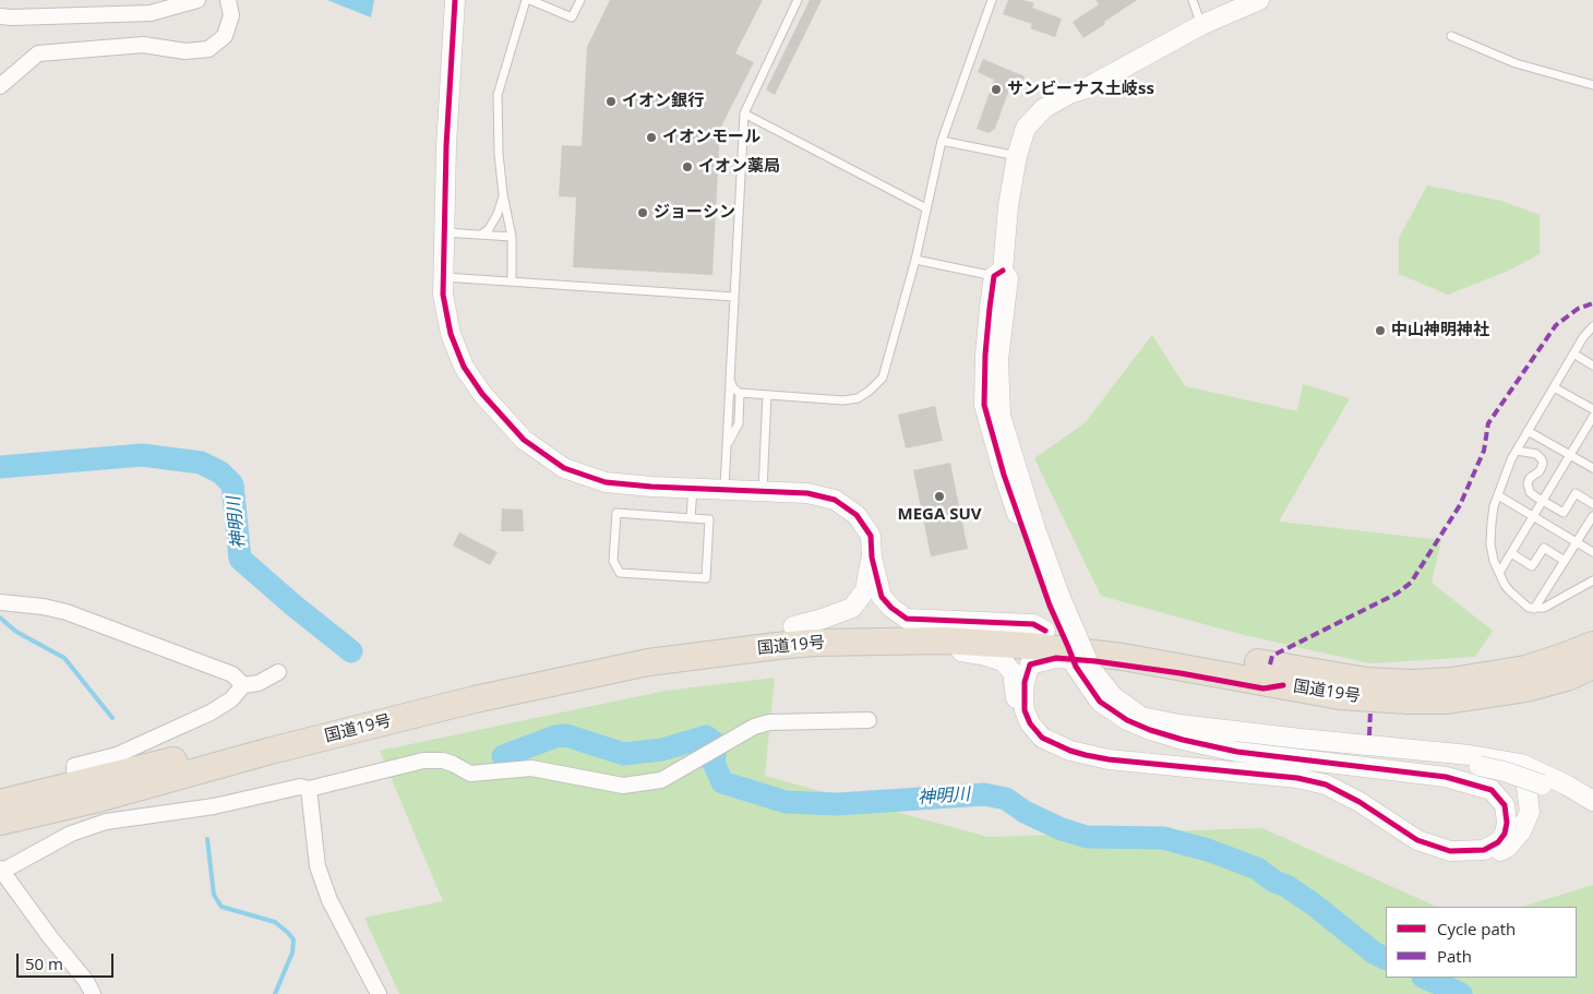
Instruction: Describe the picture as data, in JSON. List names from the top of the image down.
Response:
{
  "streets": {
    "highway": ["国道19号"]
  },
  "water": ["神明川"],
  "places": [
    "サンビーナス土岐ss",
    "イオン銀行",
    "イオンモール",
    "イオン薬局",
    "ジョーシン",
    "中山神明神社",
    "MEGA SUV"
  ],
  "legend": ["Cycle path", "Path"],
  "scale_bar": "50 m"
}
